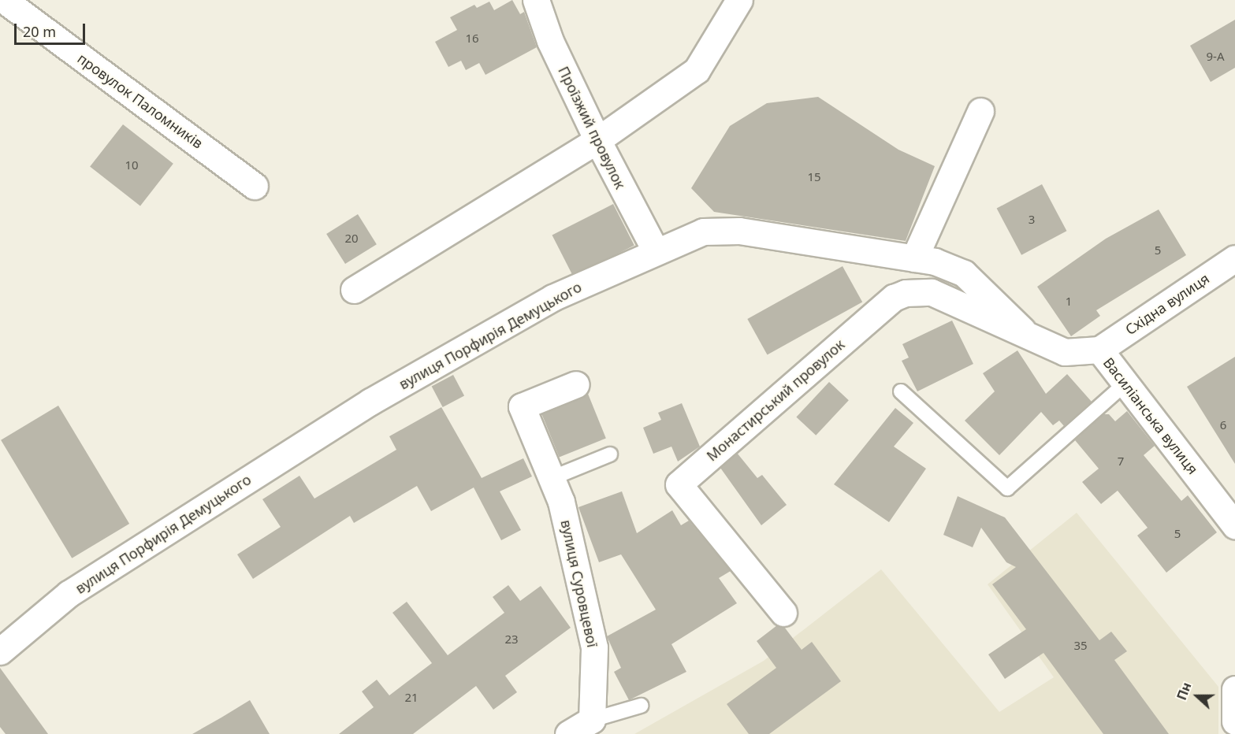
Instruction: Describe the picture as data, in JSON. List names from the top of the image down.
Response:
{
  "streets": {
    "street": [
      "провулок Паломників",
      "Проїзжий провулок",
      "Східна вулиця",
      "вулиця Порфирія Демуцького",
      "Монастирський провулок",
      "Василіанська вулиця",
      "вулиця Суровцевої"
    ]
  },
  "crossings": [
    ["Проїзжий провулок", "вулиця Порфирія Демуцького"],
    ["Східна вулиця", "Василіанська вулиця"],
    ["вулиця Порфирія Демуцького", "Монастирський провулок"],
    ["вулиця Порфирія Демуцького", "Василіанська вулиця"],
    ["Монастирський провулок", "Василіанська вулиця"]
  ],
  "house_numbers": [
    "16",
    "9-А",
    "10",
    "15",
    "3",
    "20",
    "5",
    "1",
    "6",
    "7",
    "5",
    "23",
    "35",
    "21"
  ],
  "scale_bar": "20 m",
  "north": "left"
}
